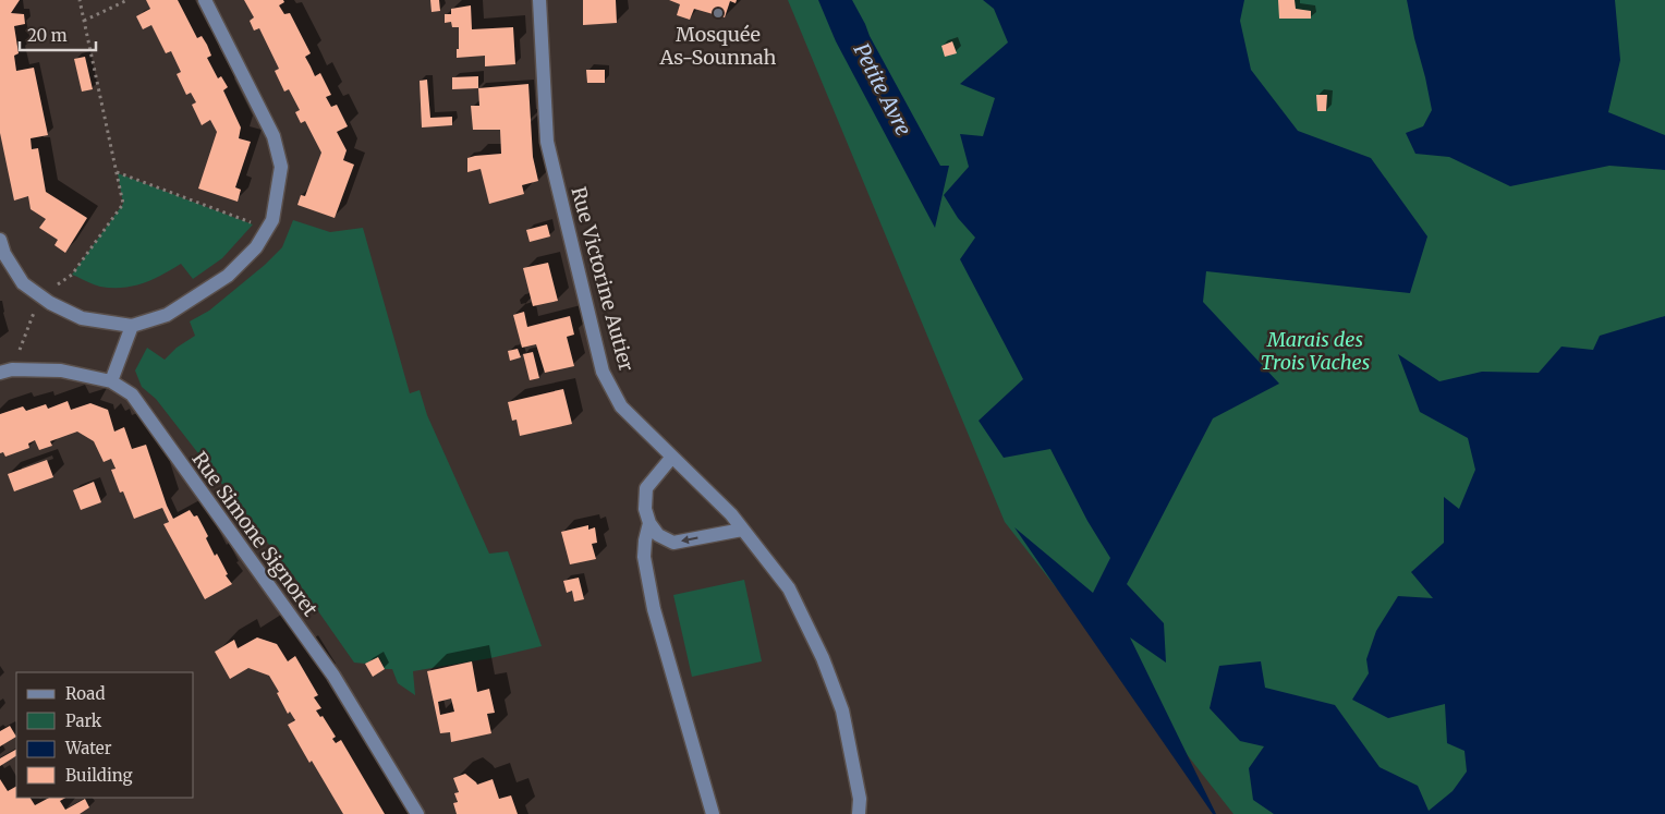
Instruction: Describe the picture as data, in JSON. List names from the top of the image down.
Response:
{
  "streets": {
    "street": ["Rue Victorine Autier", "Rue Simone Signoret"]
  },
  "water": ["Petite Avre"],
  "parks": ["Marais des Trois Vaches"],
  "places": ["Mosquée As-Sounnah"],
  "legend": [
    "Road",
    "Park",
    "Water",
    "Building"
  ],
  "scale_bar": "20 m"
}
